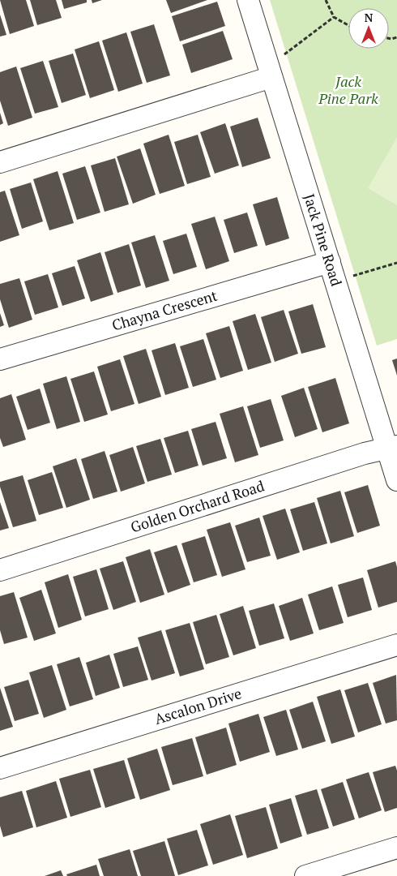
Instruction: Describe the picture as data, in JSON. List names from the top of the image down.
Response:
{
  "streets": {
    "street": [
      "Jack Pine Road",
      "Chayna Crescent",
      "Golden Orchard Road",
      "Ascalon Drive"
    ]
  },
  "crossings": [
    ["Jack Pine Road", "Chayna Crescent"],
    ["Jack Pine Road", "Golden Orchard Road"]
  ],
  "parks": ["Jack Pine Park"],
  "north": "top"
}
